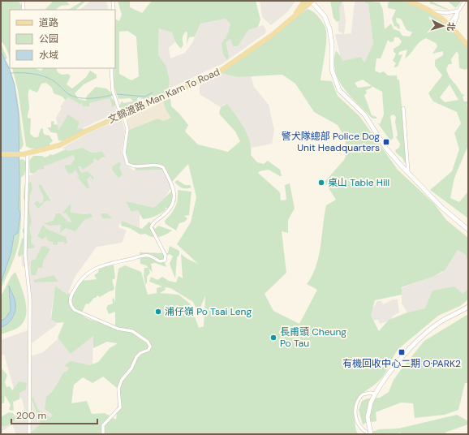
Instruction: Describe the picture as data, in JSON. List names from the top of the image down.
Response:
{
  "streets": {
    "main road": ["文錦渡路 Man Kam To Road"]
  },
  "places": {
    "transit": ["警犬隊總部 Police Dog Unit Headquarters", "有機回收中心二期 O·PARK2"],
    "other": ["桌山 Table Hill", "浦仔嶺 Po Tsai Leng", "長甫頭 Cheung Po Tau"]
  },
  "legend": ["道路", "公园", "水域"],
  "scale_bar": "200 m",
  "north": "right"
}
